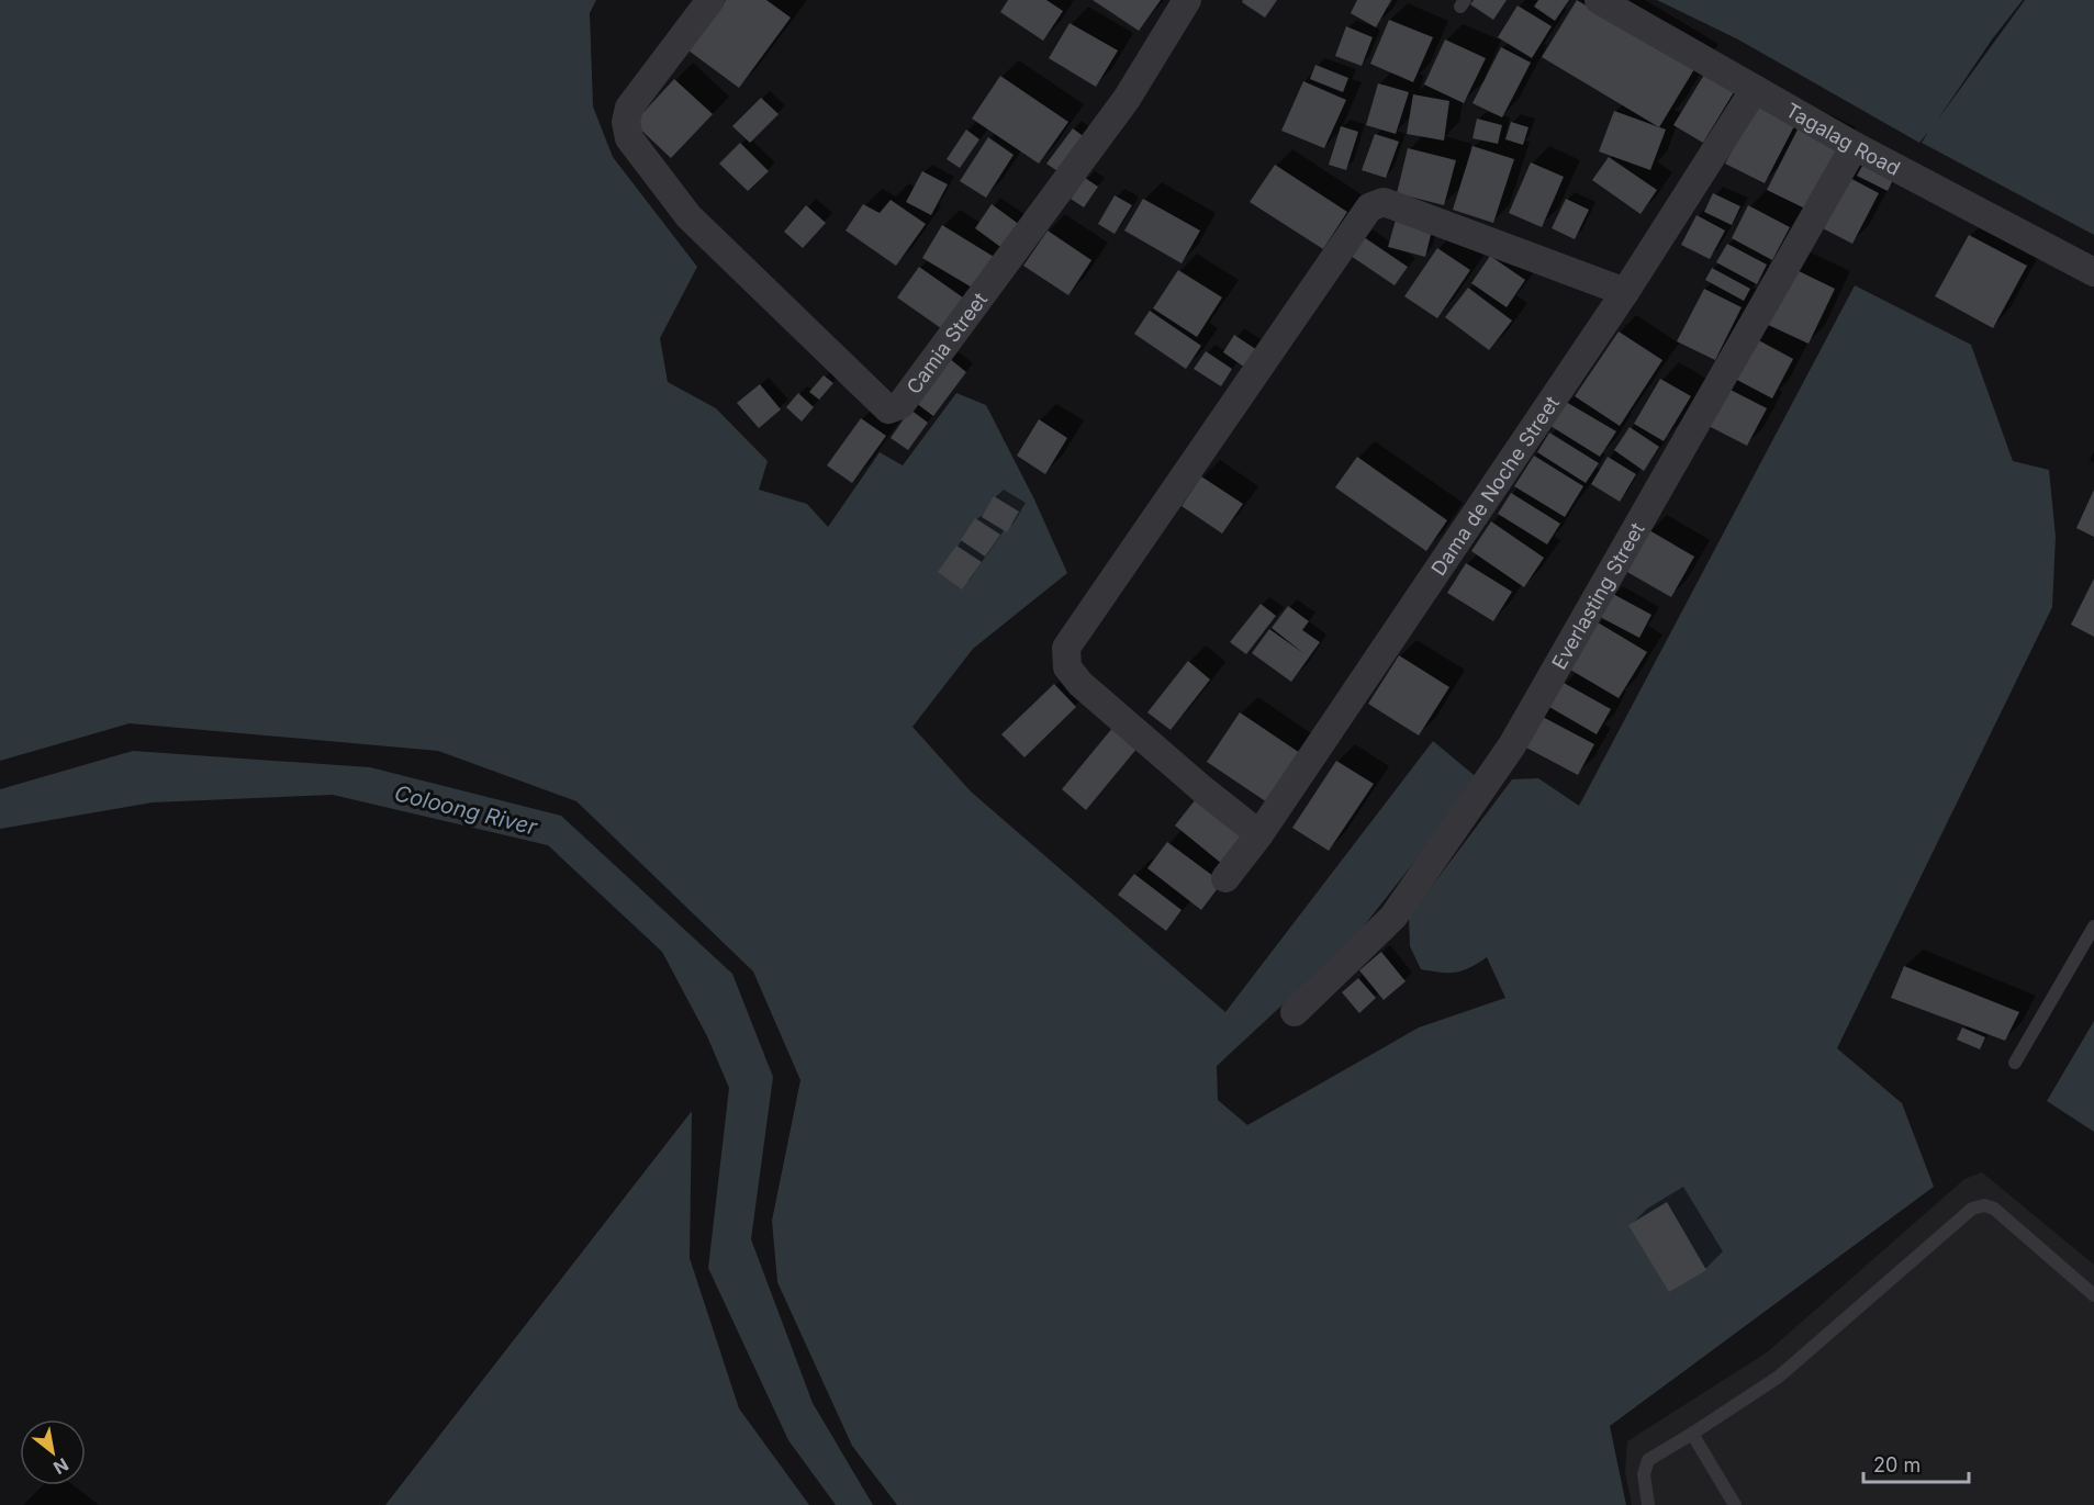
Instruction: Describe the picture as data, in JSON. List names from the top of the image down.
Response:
{
  "streets": {
    "street": [
      "Tagalag Road",
      "Camia Street",
      "Dama de Noche Street",
      "Everlasting Street"
    ]
  },
  "crossings": [
    ["Tagalag Road", "Dama de Noche Street"],
    ["Tagalag Road", "Everlasting Street"]
  ],
  "water": ["Coloong River"],
  "scale_bar": "20 m",
  "north": "bottom right"
}
